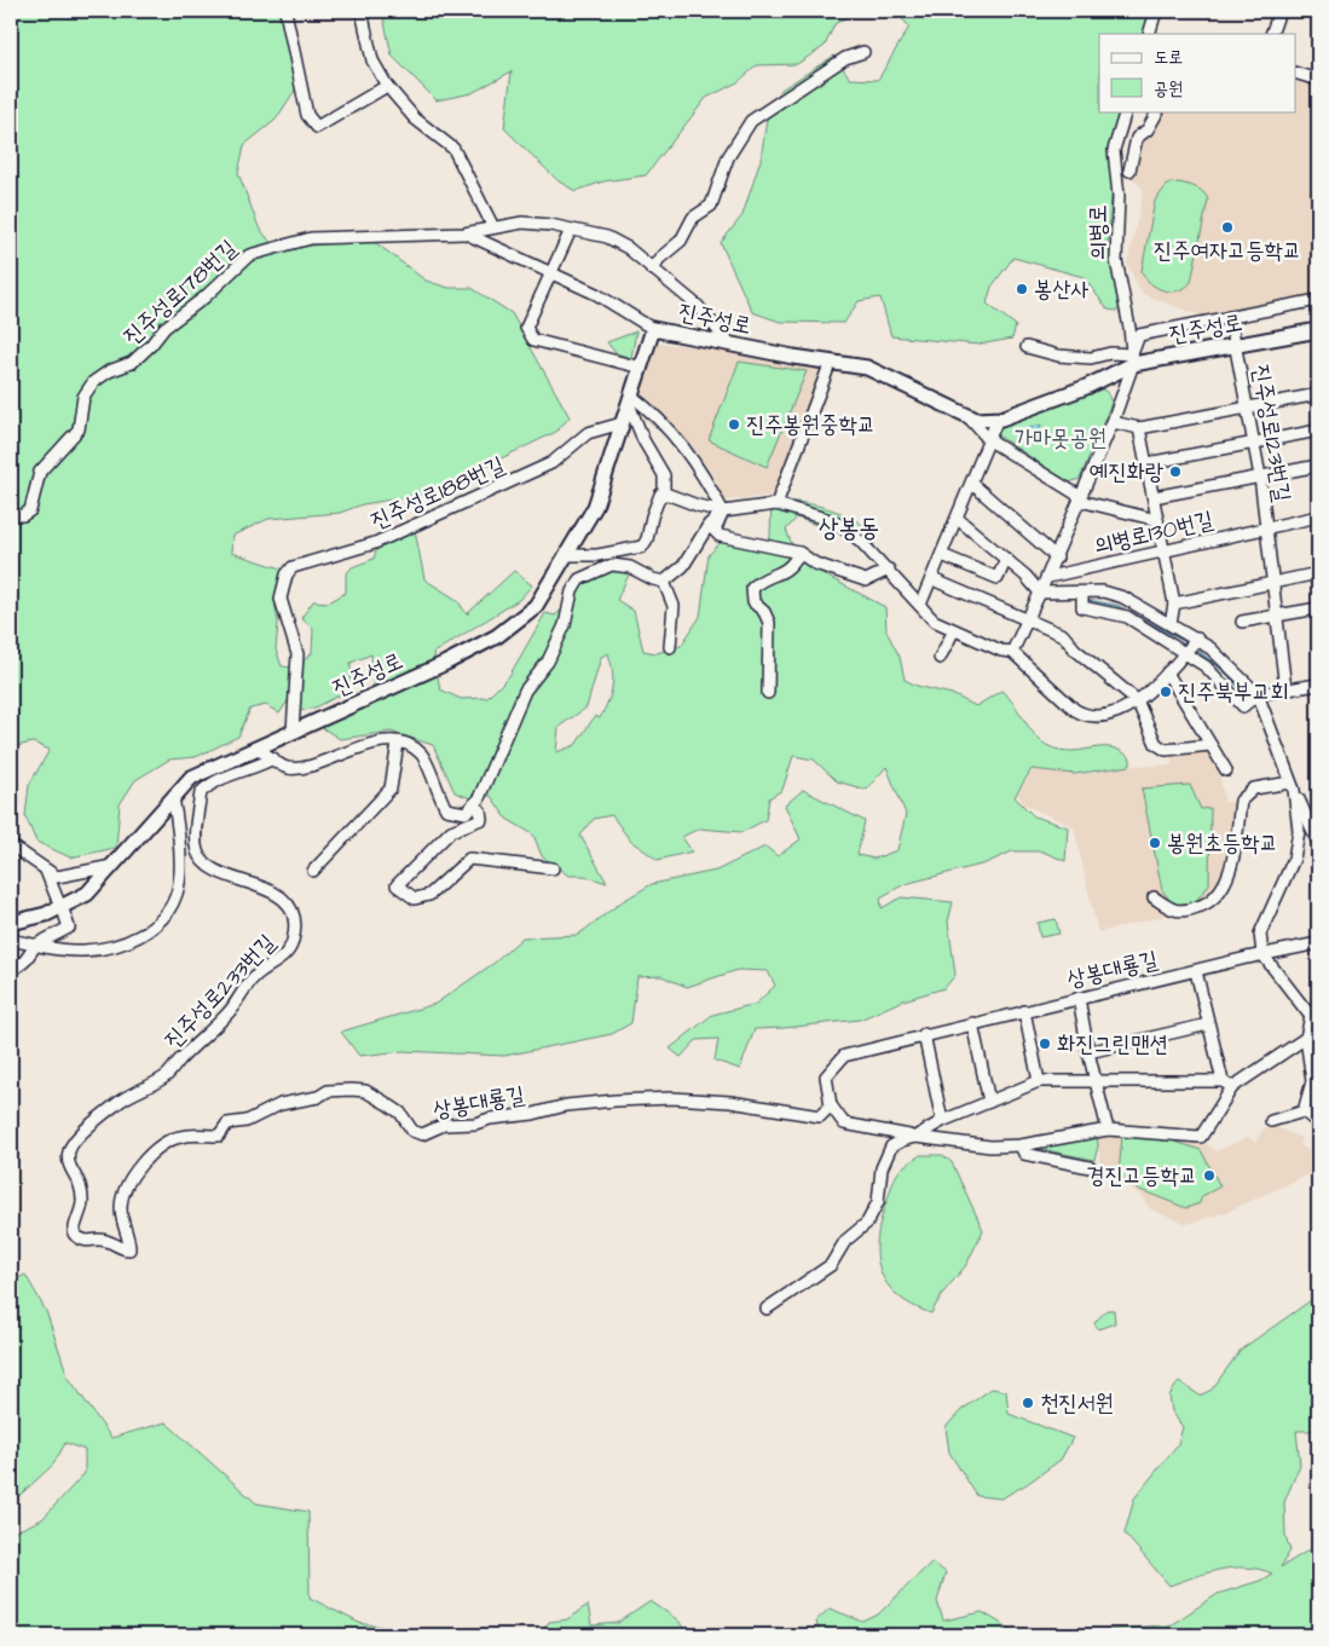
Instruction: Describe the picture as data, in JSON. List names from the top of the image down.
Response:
{
  "streets": {
    "main road": ["진주성로"],
    "street": [
      "의병로",
      "진주성로178번길",
      "진주성로123번길",
      "진주성로188번길",
      "의병로130번길",
      "상봉대룡길",
      "진주성로233번길"
    ]
  },
  "crossings": [
    ["의병로", "진주성로"],
    ["의병로", "의병로130번길"],
    ["진주성로178번길", "진주성로"],
    ["진주성로", "진주성로123번길"],
    ["진주성로", "진주성로188번길"],
    ["진주성로123번길", "의병로130번길"],
    ["상봉대룡길", "진주성로233번길"]
  ],
  "districts": ["상봉동"],
  "parks": ["가마못공원"],
  "places": [
    "진주여자고등학교",
    "봉산사",
    "진주봉원중학교",
    "예진화랑",
    "진주북부교회",
    "봉원초등학교",
    "화진그린맨션",
    "경진고등학교",
    "천진서원"
  ],
  "legend": ["도로", "공원"]
}
